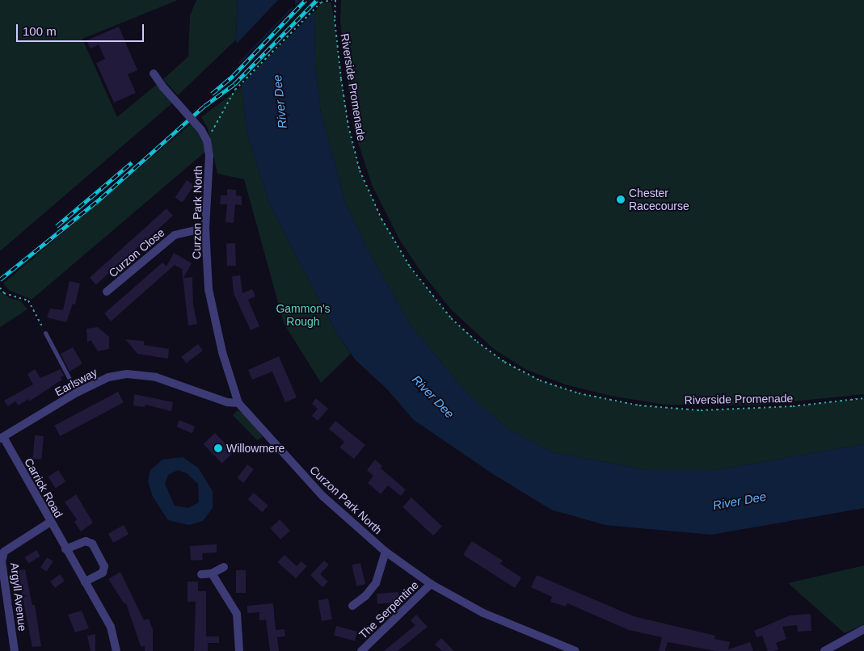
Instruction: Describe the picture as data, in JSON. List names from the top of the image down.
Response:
{
  "streets": {
    "street": [
      "Curzon Park North",
      "Curzon Close",
      "Earlsway",
      "Carrick Road",
      "Argyll Avenue",
      "The Serpentine"
    ],
    "path": ["Riverside Promenade"]
  },
  "crossings": [
    ["Curzon Park North", "Curzon Close"],
    ["Curzon Park North", "Earlsway"],
    ["Curzon Park North", "The Serpentine"],
    ["Earlsway", "Carrick Road"],
    ["Carrick Road", "Argyll Avenue"]
  ],
  "water": ["River Dee"],
  "parks": ["Gammon's Rough"],
  "places": ["Chester Racecourse", "Willowmere"],
  "scale_bar": "100 m"
}
